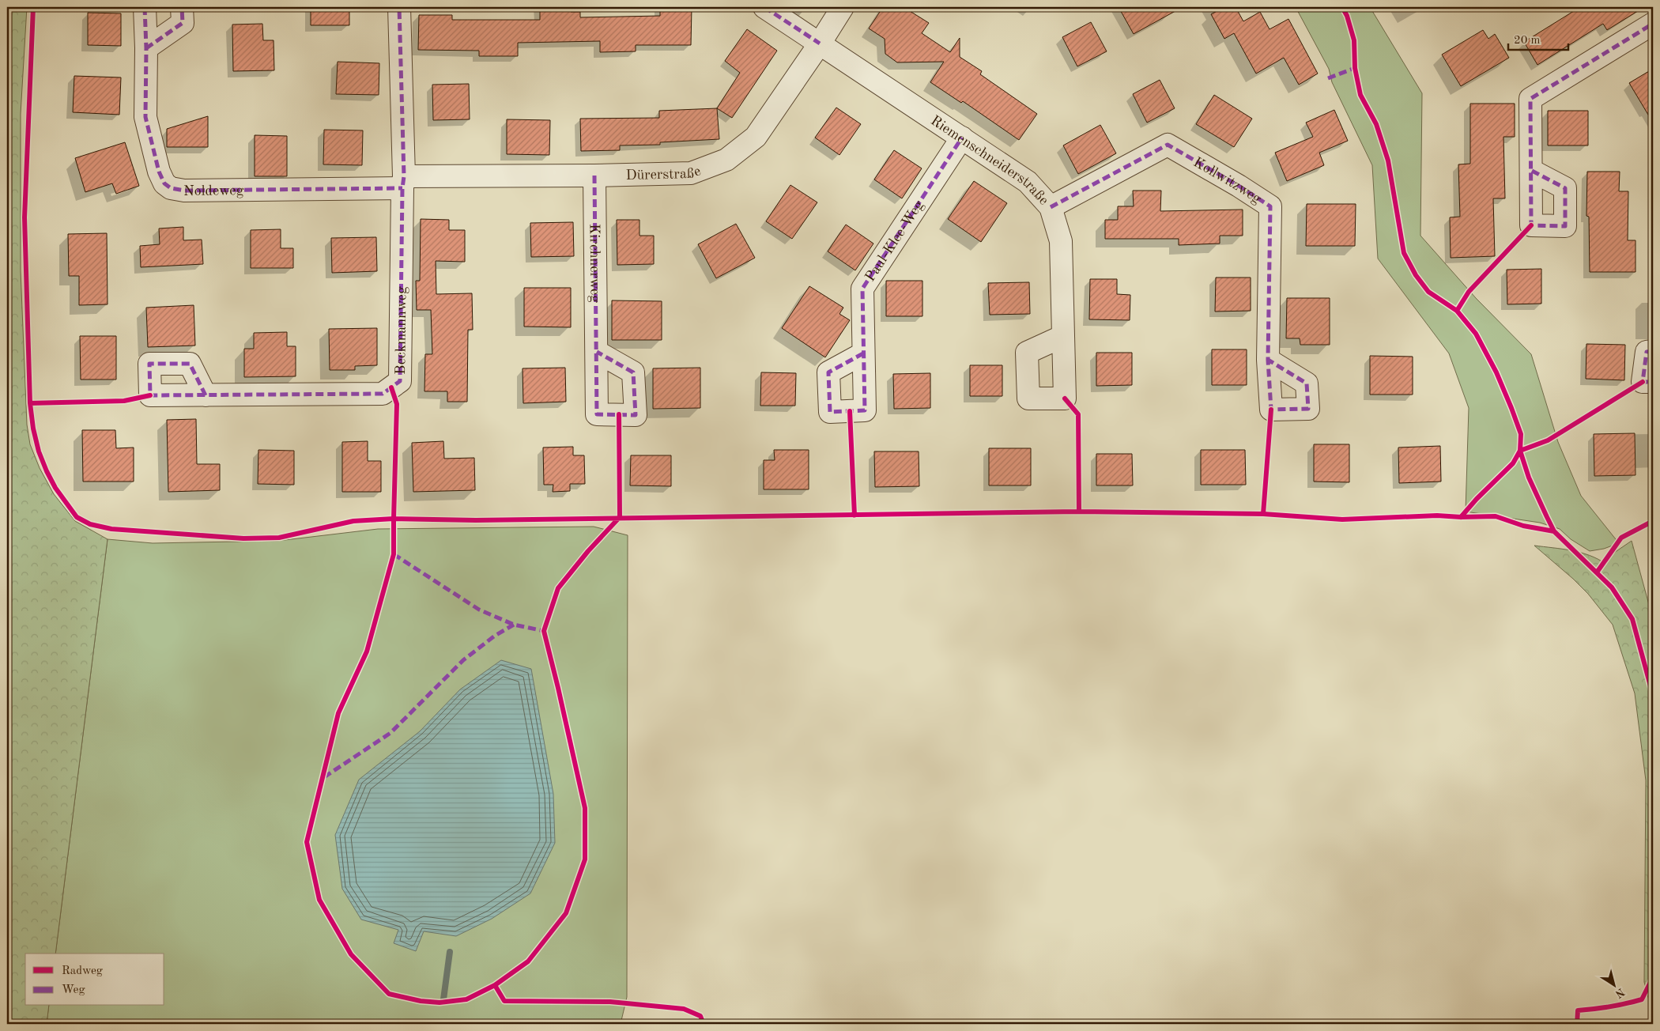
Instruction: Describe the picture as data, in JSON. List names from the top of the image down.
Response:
{
  "streets": {
    "street": [
      "Riemenschneiderstraße",
      "Dürerstraße",
      "Kollwitzweg",
      "Noldeweg",
      "Paul-Klee-Weg",
      "Kirchnerweg",
      "Beckmannweg"
    ]
  },
  "crossings": [
    ["Riemenschneiderstraße", "Dürerstraße"],
    ["Riemenschneiderstraße", "Kollwitzweg"],
    ["Riemenschneiderstraße", "Paul-Klee-Weg"],
    ["Dürerstraße", "Noldeweg"],
    ["Dürerstraße", "Kirchnerweg"],
    ["Dürerstraße", "Beckmannweg"],
    ["Noldeweg", "Beckmannweg"]
  ],
  "legend": ["Radweg", "Weg"],
  "scale_bar": "20 m",
  "north": "bottom right"
}
